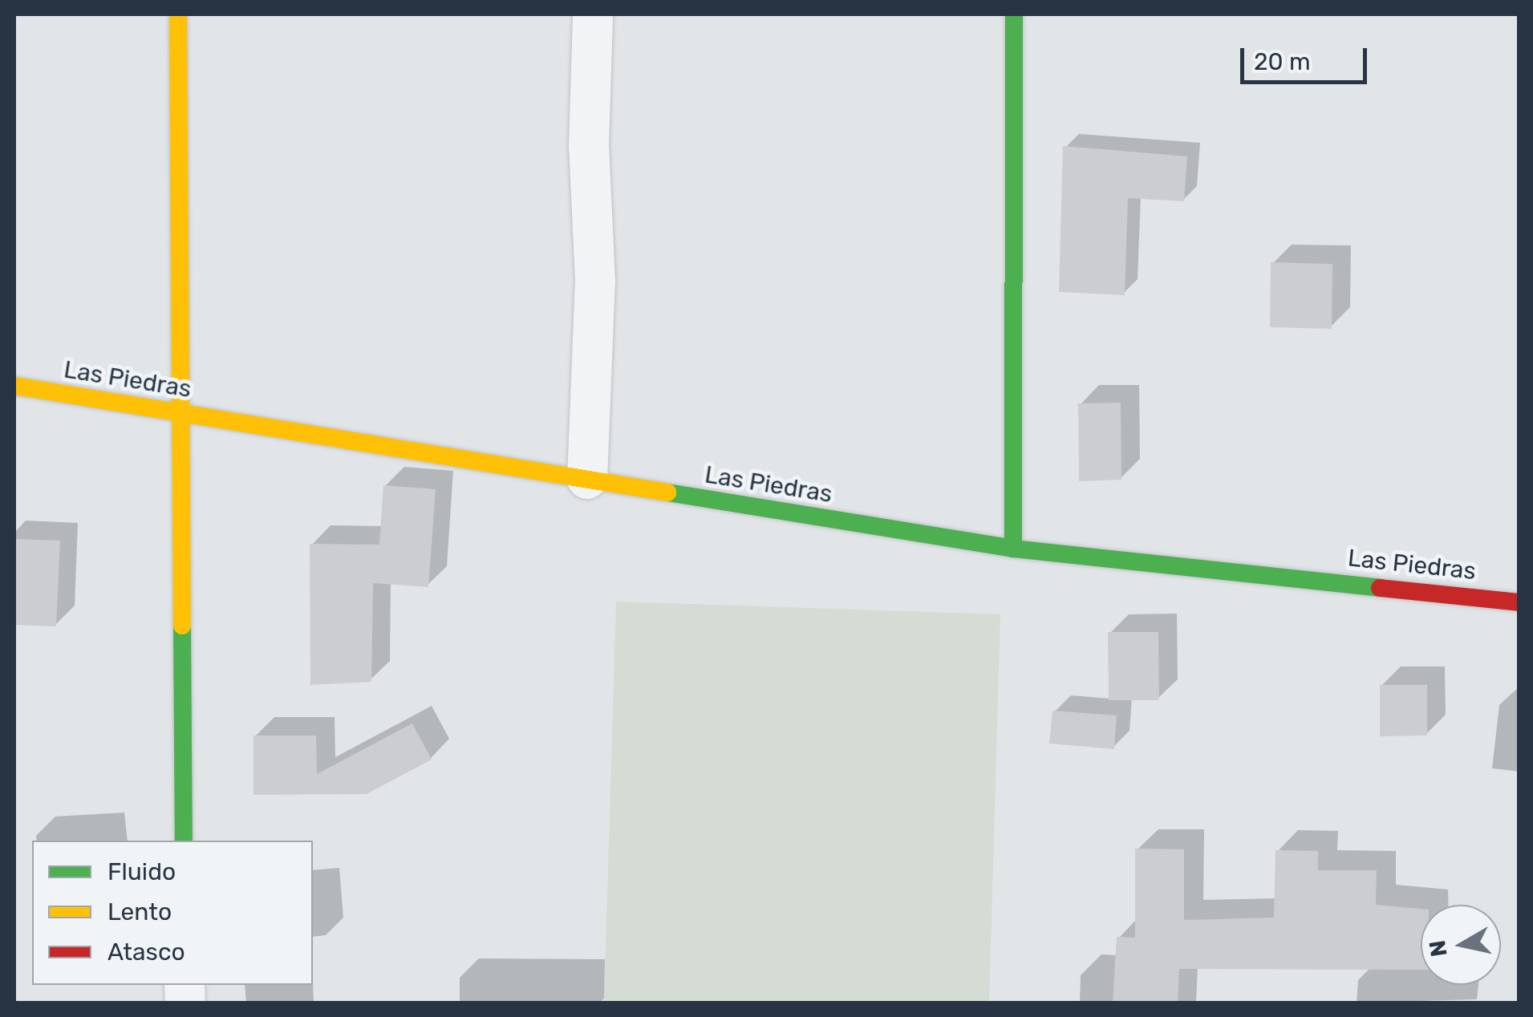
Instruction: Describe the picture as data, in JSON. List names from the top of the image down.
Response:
{
  "streets": {
    "street": ["Las Piedras"]
  },
  "legend": ["Fluido", "Lento", "Atasco"],
  "scale_bar": "20 m",
  "north": "left"
}
